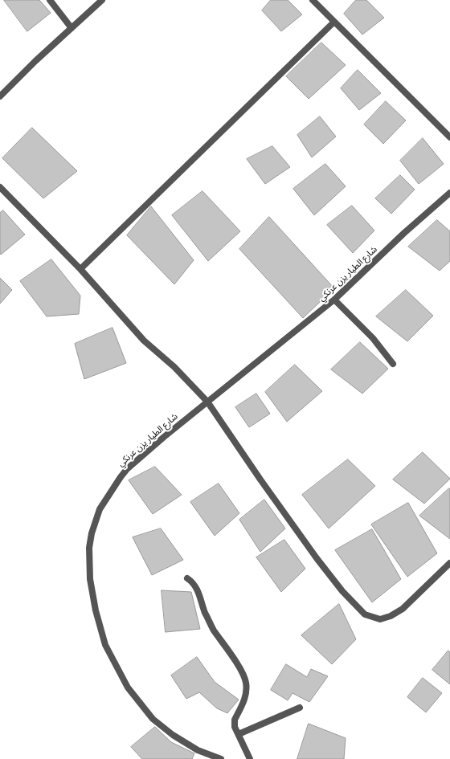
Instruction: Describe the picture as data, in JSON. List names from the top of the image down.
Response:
{
  "streets": {
    "street": ["شارع الطيار يزن عرنكي"]
  }
}
